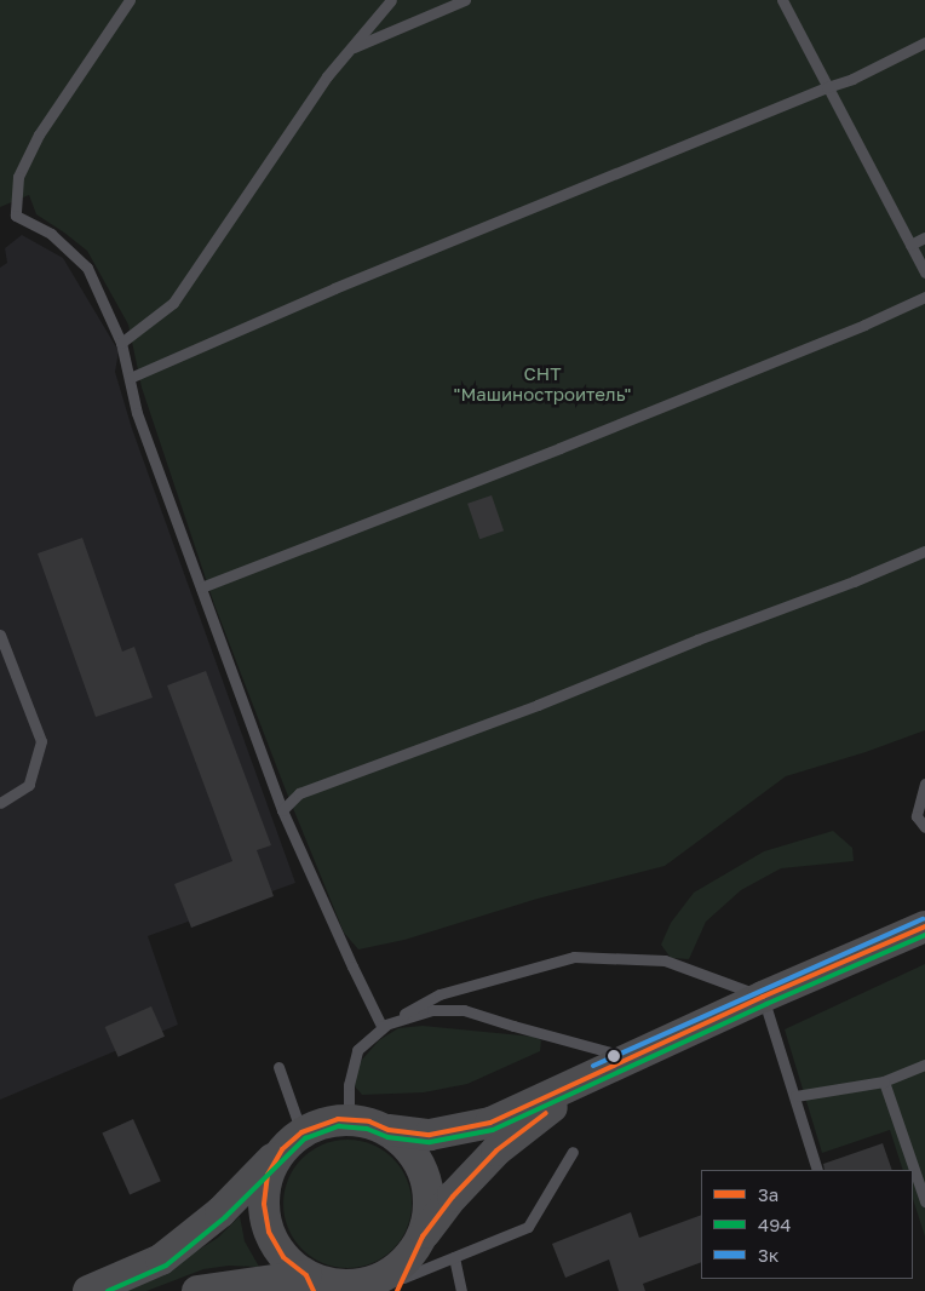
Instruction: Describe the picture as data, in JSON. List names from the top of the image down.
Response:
{
  "parks": ["СНТ \"Машиностроитель\""],
  "lines": ["transit line 3к", "transit line 3а", "transit line 494"],
  "legend": ["3а", "494", "3к"]
}
